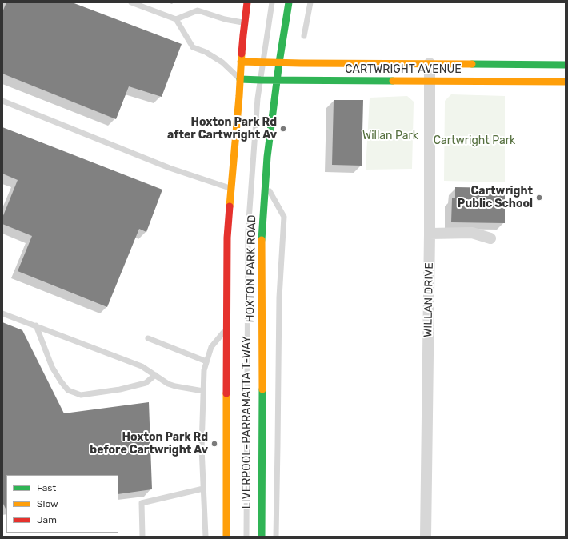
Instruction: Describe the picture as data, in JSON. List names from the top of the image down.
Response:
{
  "streets": {
    "main road": ["CARTWRIGHT AVENUE", "HOXTON PARK ROAD"],
    "street": ["WILLAN DRIVE"],
    "lane": ["LIVERPOOL–PARRAMATTA T-WAY"]
  },
  "crossings": [
    ["CARTWRIGHT AVENUE", "HOXTON PARK ROAD"],
    ["CARTWRIGHT AVENUE", "WILLAN DRIVE"],
    ["CARTWRIGHT AVENUE", "LIVERPOOL–PARRAMATTA T-WAY"]
  ],
  "parks": ["Willan Park", "Cartwright Park"],
  "places": ["Hoxton Park Rd after Cartwright Av", "Cartwright Public School", "Hoxton Park Rd before Cartwright Av"],
  "legend": ["Fast", "Slow", "Jam"]
}
